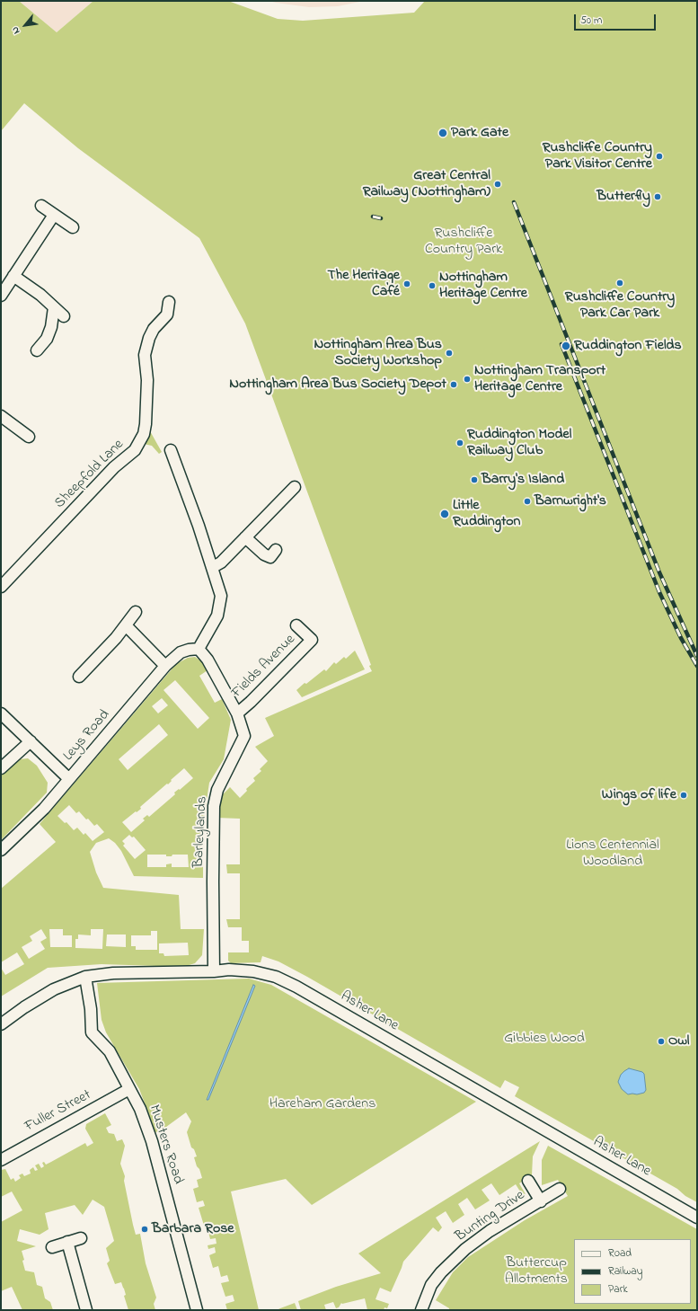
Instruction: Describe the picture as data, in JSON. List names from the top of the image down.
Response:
{
  "streets": {
    "street": [
      "Sheepfold Lane",
      "Fields Avenue",
      "Leys Road",
      "Barleylands",
      "Asher Lane",
      "Fuller Street",
      "Musters Road",
      "Bunting Drive"
    ]
  },
  "crossings": [
    ["Fields Avenue", "Barleylands"],
    ["Leys Road", "Barleylands"],
    ["Barleylands", "Asher Lane"],
    ["Asher Lane", "Musters Road"],
    ["Fuller Street", "Musters Road"]
  ],
  "parks": [
    "Rushcliffe Country Park",
    "Lions Centennial Woodland",
    "Gibbies Wood",
    "Hareham Gardens",
    "Buttercup Allotments"
  ],
  "places": [
    "Park Gate",
    "Rushcliffe Country Park Visitor Centre",
    "Great Central Railway (Nottingham)",
    "Butterfly",
    "Rushcliffe Country Park Car Park",
    "The Heritage Café",
    "Nottingham Heritage Centre",
    "Ruddington Fields",
    "Nottingham Area Bus Society Workshop",
    "Nottingham Transport Heritage Centre",
    "Nottingham Area Bus Society Depot",
    "Ruddington Model Railway Club",
    "Barry's Island",
    "Barnwright's",
    "Little Ruddington",
    "Wings of life",
    "Owl",
    "Barbara Rose"
  ],
  "legend": ["Road", "Railway", "Park"],
  "scale_bar": "50 m",
  "north": "bottom left"
}
